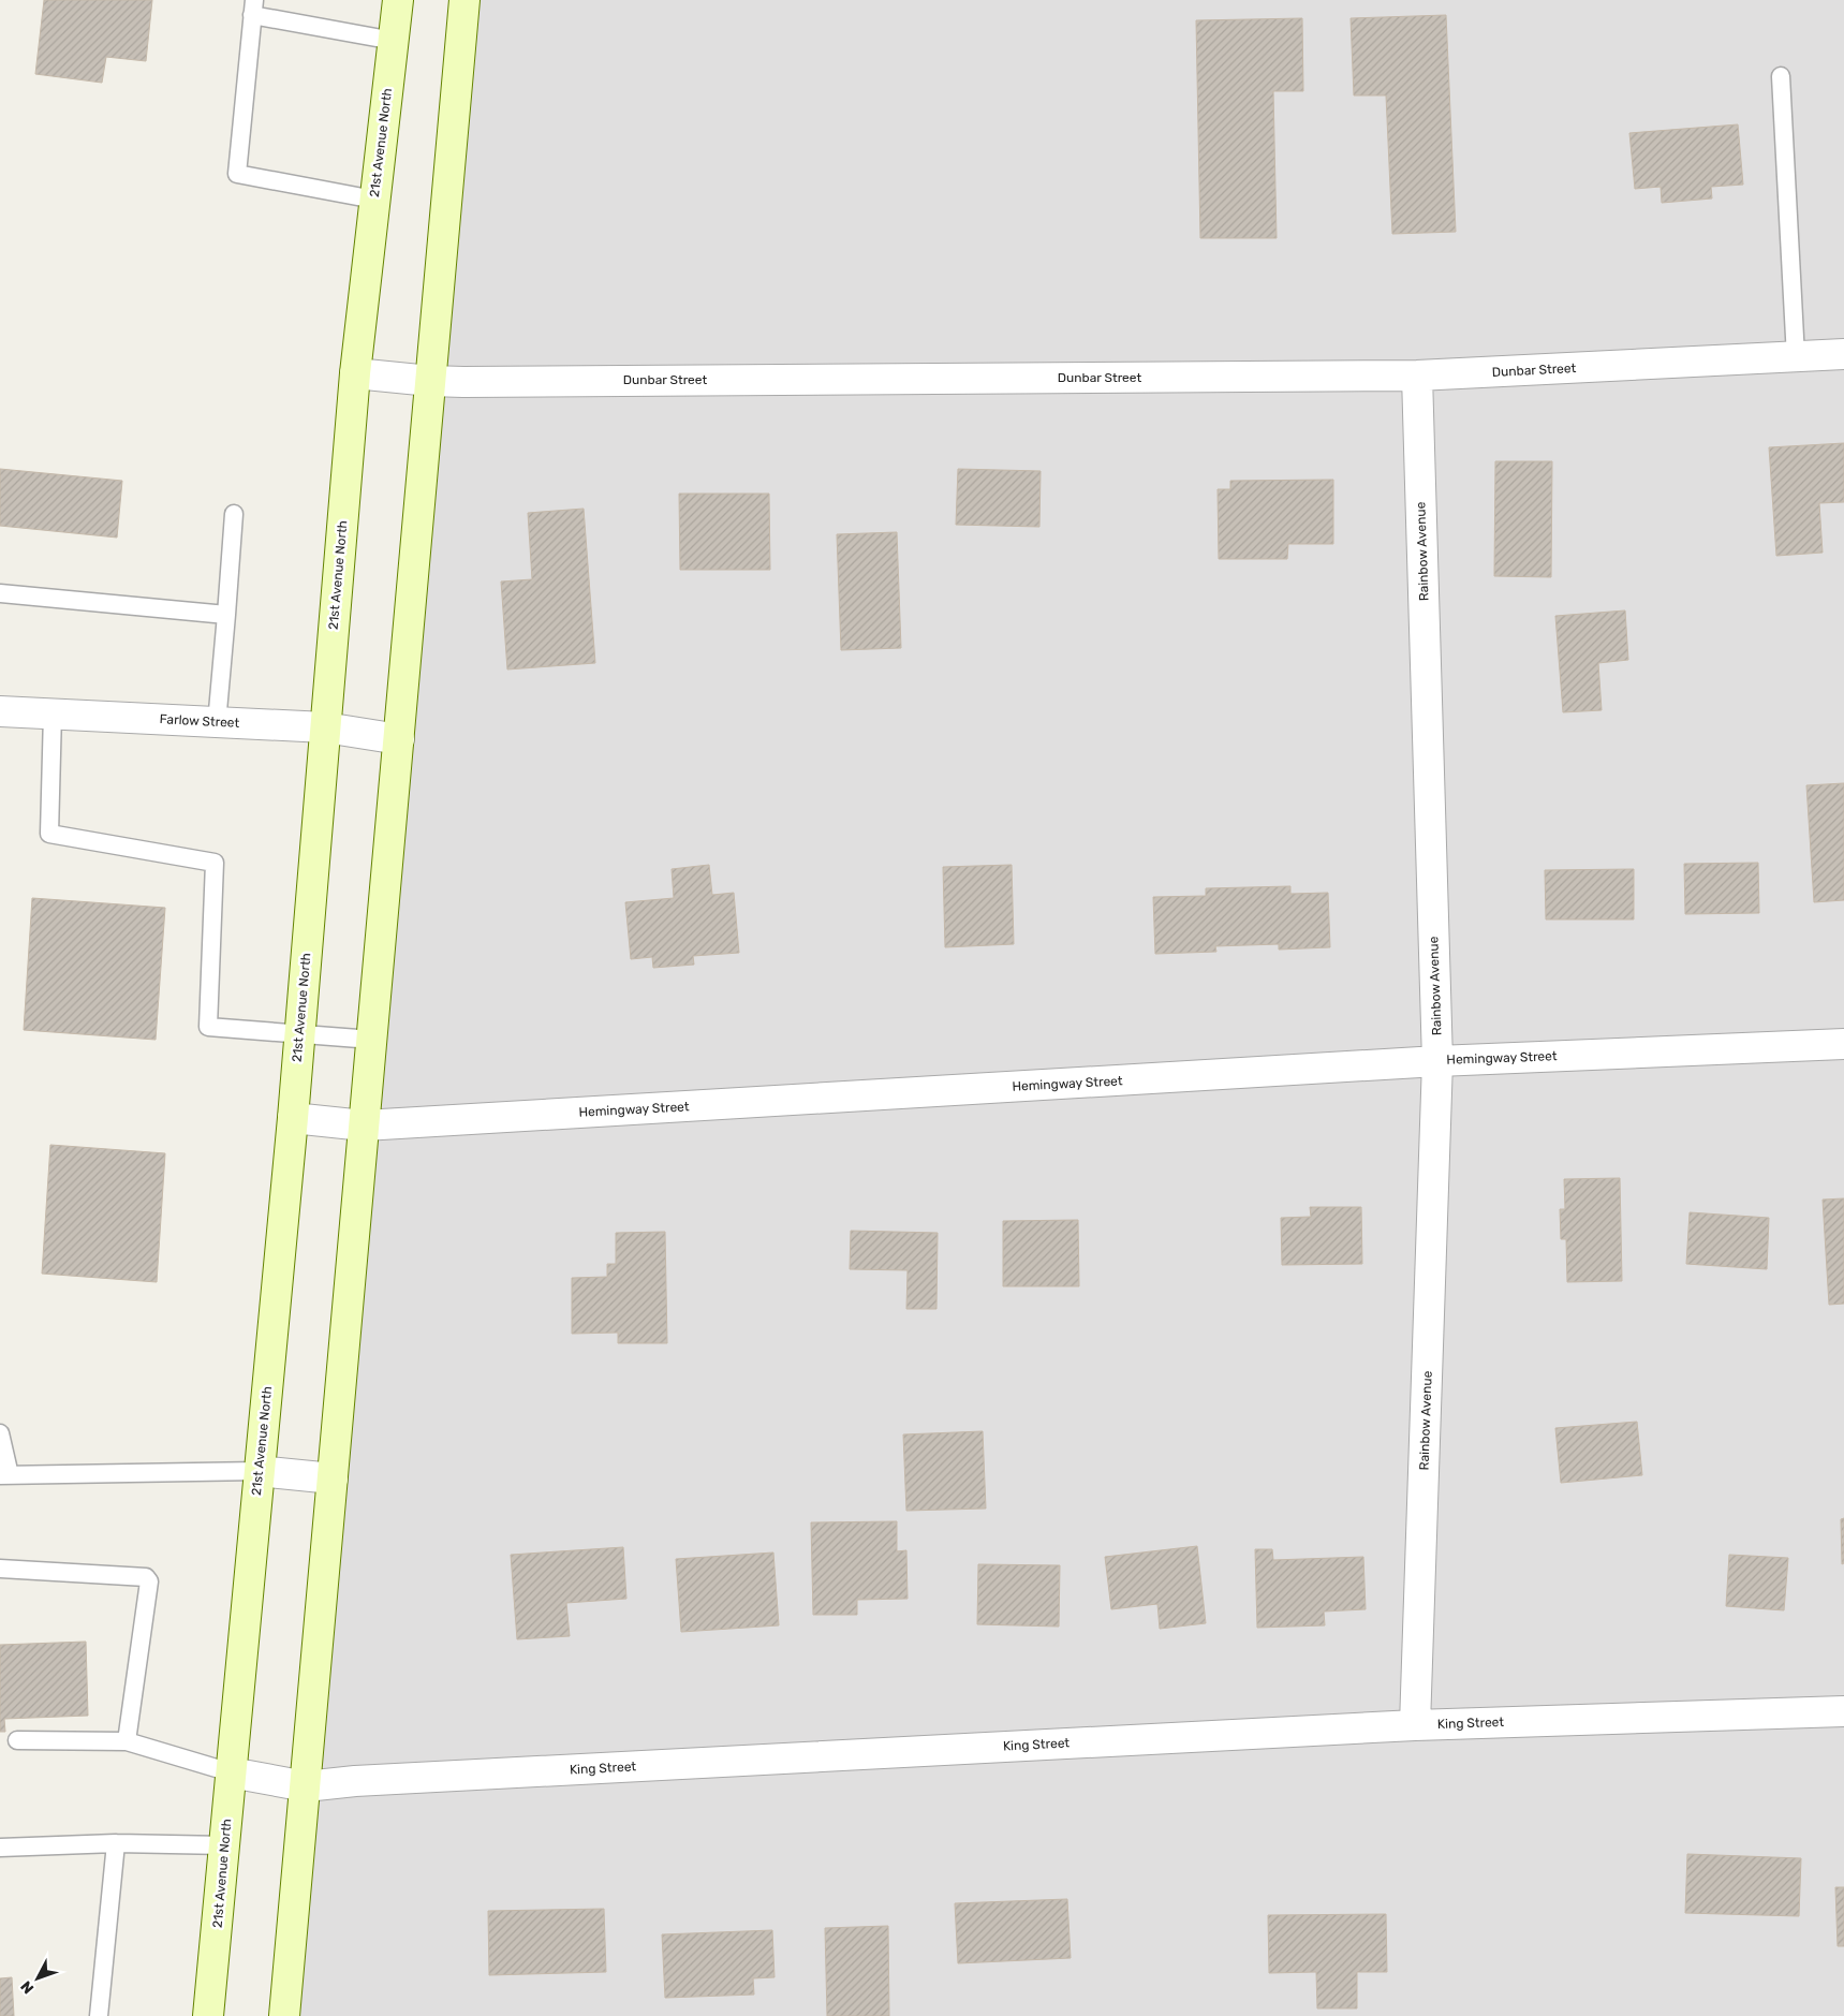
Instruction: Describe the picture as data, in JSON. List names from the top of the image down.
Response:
{
  "streets": {
    "main road": ["21st Avenue North"],
    "street": [
      "Dunbar Street",
      "Rainbow Avenue",
      "Farlow Street",
      "Hemingway Street",
      "King Street"
    ]
  },
  "crossings": [
    ["21st Avenue North", "Dunbar Street"],
    ["21st Avenue North", "Farlow Street"],
    ["21st Avenue North", "Hemingway Street"],
    ["21st Avenue North", "King Street"],
    ["Dunbar Street", "Rainbow Avenue"],
    ["Rainbow Avenue", "Hemingway Street"],
    ["Rainbow Avenue", "King Street"]
  ],
  "north": "bottom left"
}
